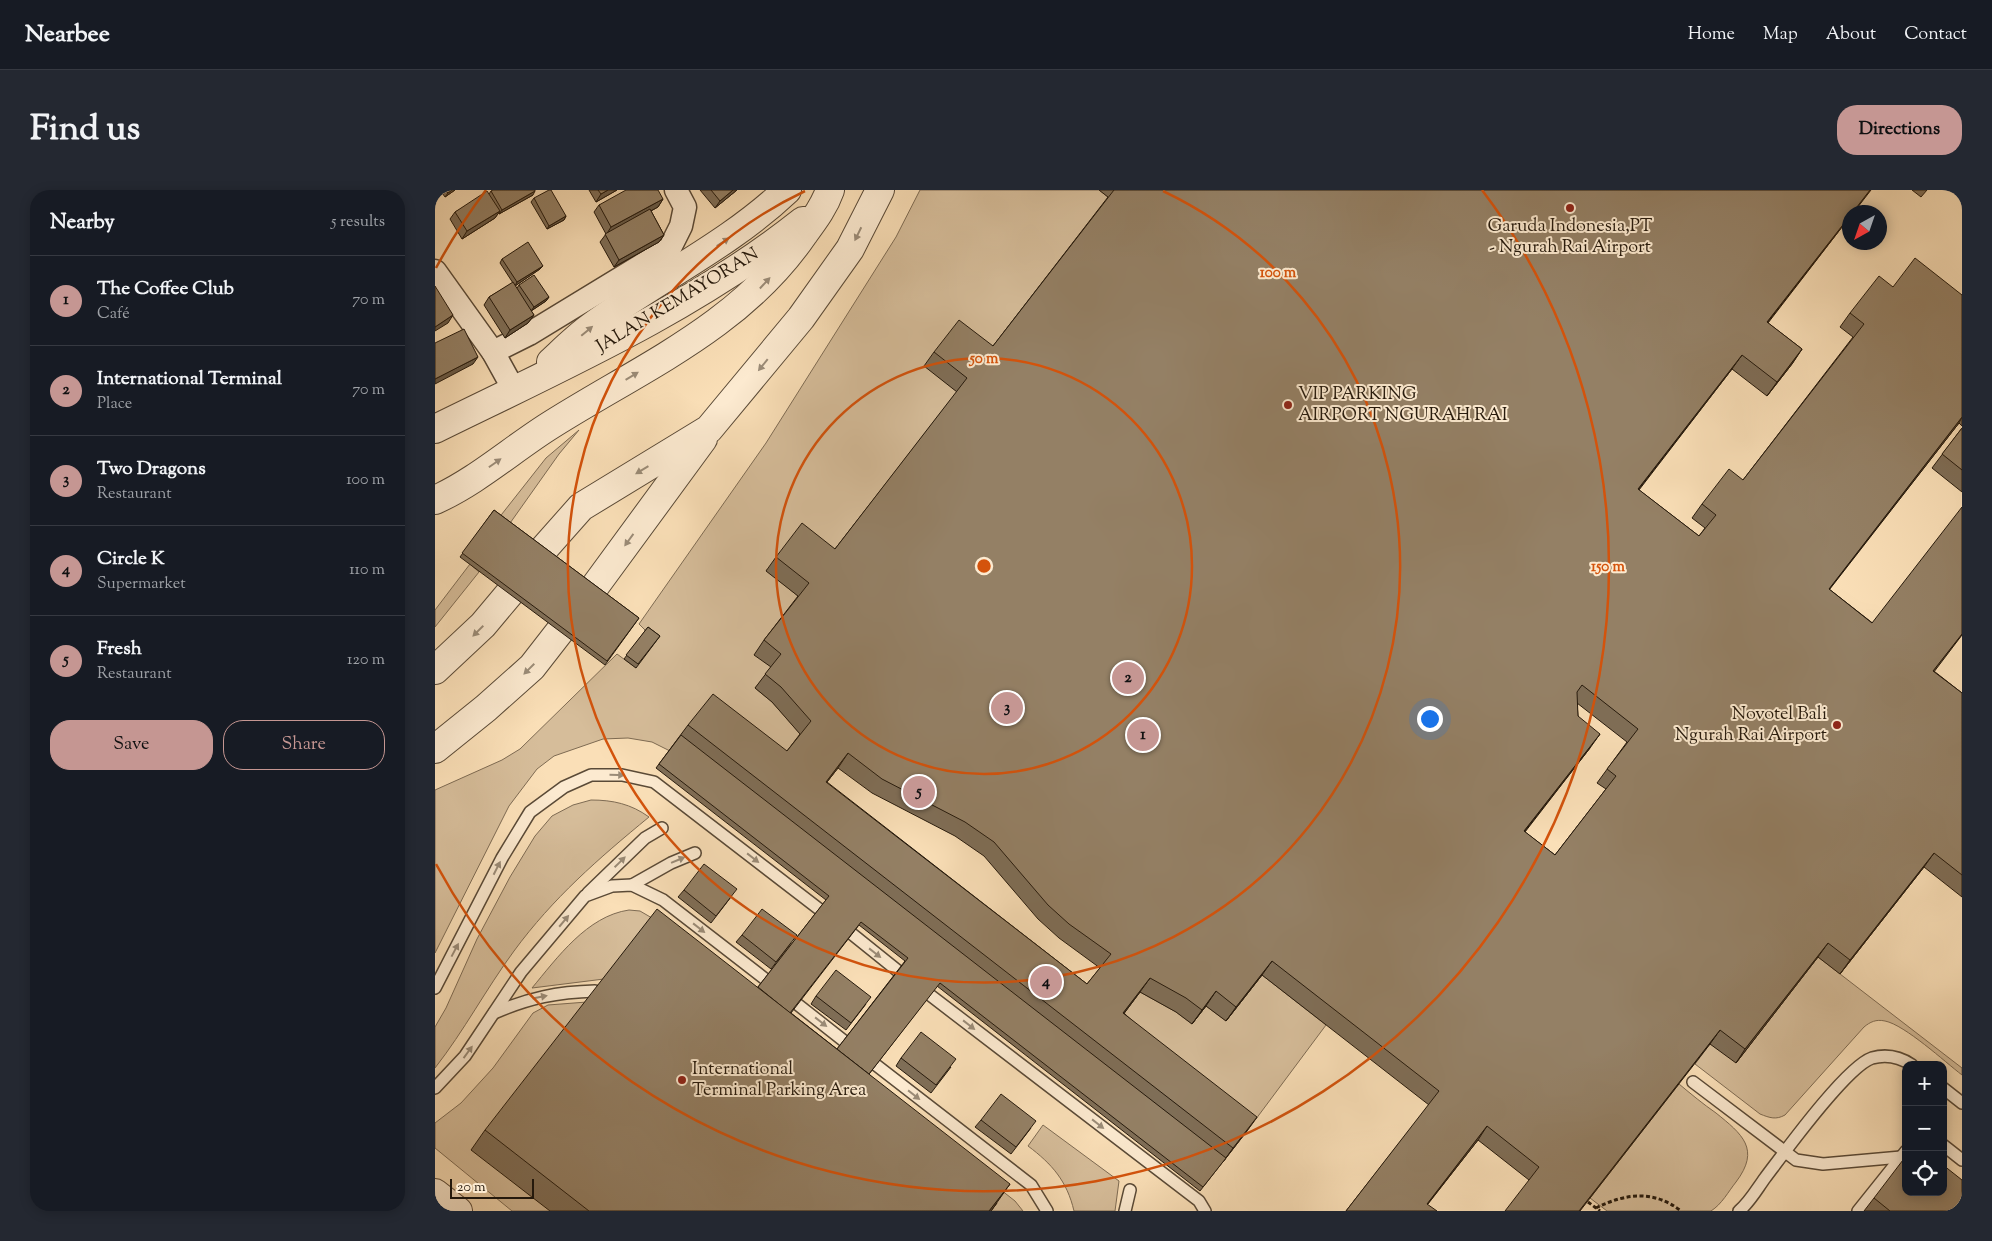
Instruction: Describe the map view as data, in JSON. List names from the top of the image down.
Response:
{
  "streets": {
    "street": ["JALAN KEMAYORAN"]
  },
  "places": [
    "Garuda Indonesia,PT - Ngurah Rai Airport",
    "VIP PARKING AIRPORT NGURAH RAI",
    "Novotel Bali Ngurah Rai Airport",
    "International Terminal Parking Area"
  ],
  "scale_bar": "20 m",
  "north": "bottom left",
  "page": {
    "header": "Nearbee",
    "nav": [
      "Home",
      "Map",
      "About",
      "Contact"
    ],
    "title": "Find us",
    "buttons": [
      "Directions",
      ["Save", "Share"]
    ],
    "heading": ["Nearby", "5 results"],
    "list": [
      {
        "mark": "1",
        "name": "The Coffee Club",
        "note": "Café",
        "value": "70 m"
      },
      {
        "mark": "2",
        "name": "International Terminal",
        "note": "Place",
        "value": "70 m"
      },
      {
        "mark": "3",
        "name": "Two Dragons",
        "note": "Restaurant",
        "value": "100 m"
      },
      {
        "mark": "4",
        "name": "Circle K",
        "note": "Supermarket",
        "value": "110 m"
      },
      {
        "mark": "5",
        "name": "Fresh",
        "note": "Restaurant",
        "value": "120 m"
      }
    ],
    "pins": [
      "2",
      "3",
      "1",
      "5",
      "4"
    ],
    "map_buttons": ["+", "−"],
    "scale": "20 m"
  },
  "rings": ["100 m", "50 m", "150 m"]
}
